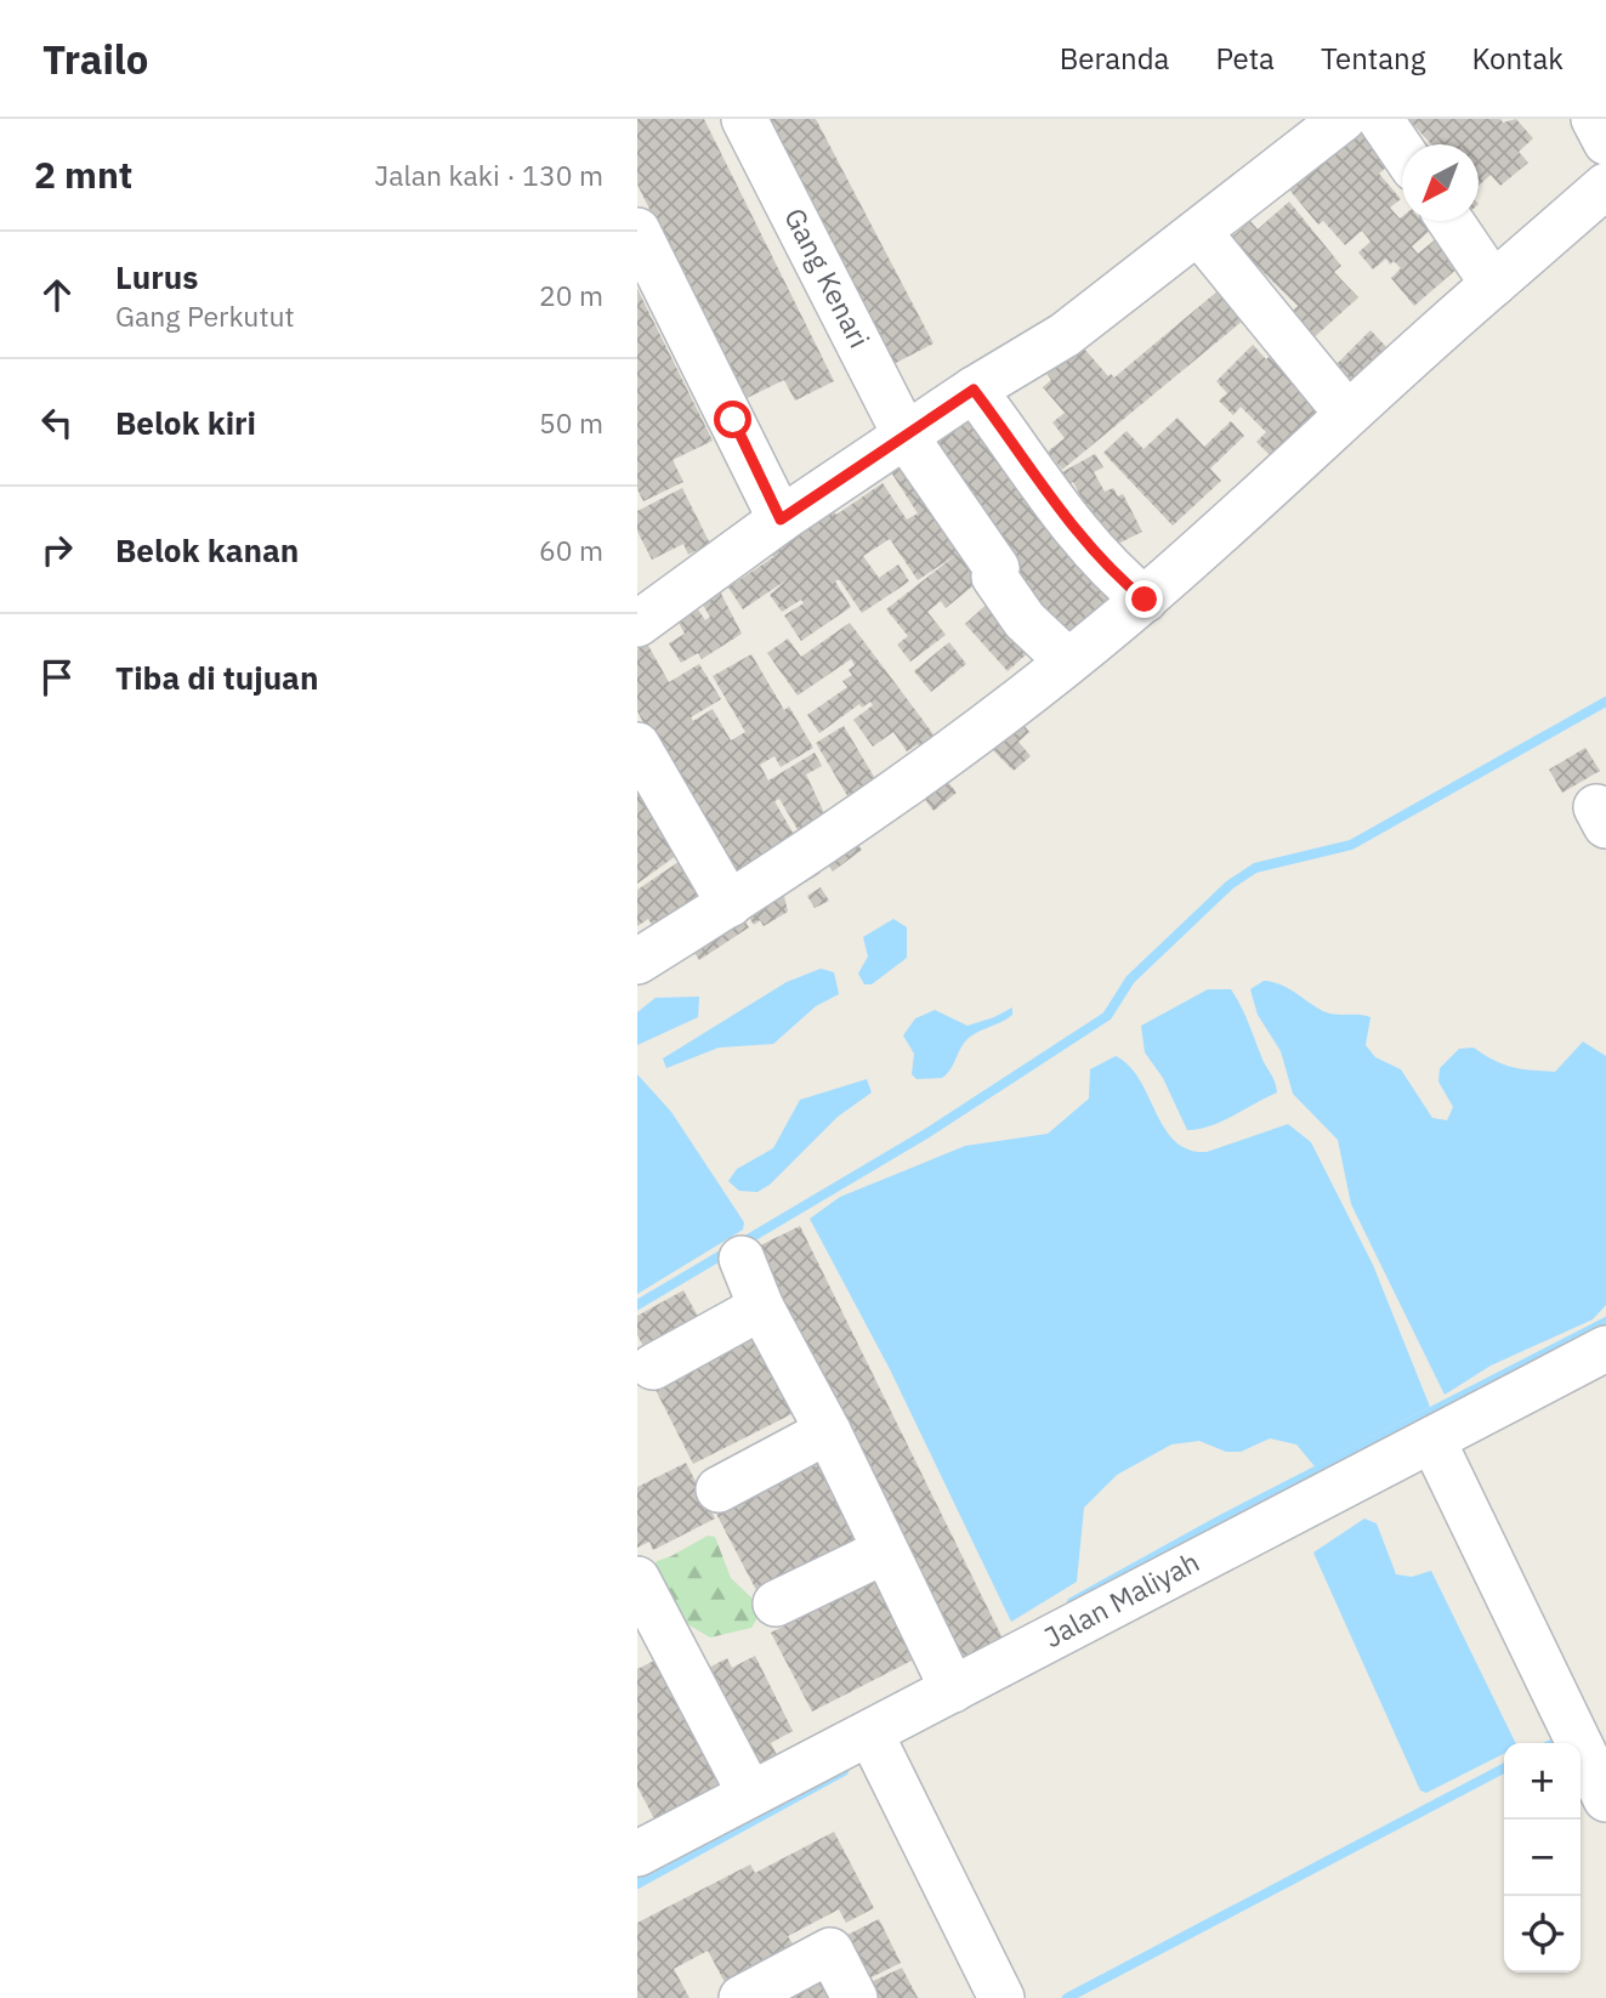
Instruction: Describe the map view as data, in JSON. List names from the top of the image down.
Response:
{
  "streets": {
    "street": ["Gang Kenari", "Jalan Maliyah"]
  },
  "north": "bottom left",
  "page": {
    "header": "Trailo",
    "nav": [
      "Beranda",
      "Peta",
      "Tentang",
      "Kontak"
    ],
    "heading": ["2 mnt", "Jalan kaki · 130 m"],
    "list": [
      ["Lurus", "Gang Perkutut", "20 m"],
      ["Belok kiri", "50 m"],
      ["Belok kanan", "60 m"],
      "Tiba di tujuan"
    ],
    "map_buttons": ["+", "−"]
  }
}
